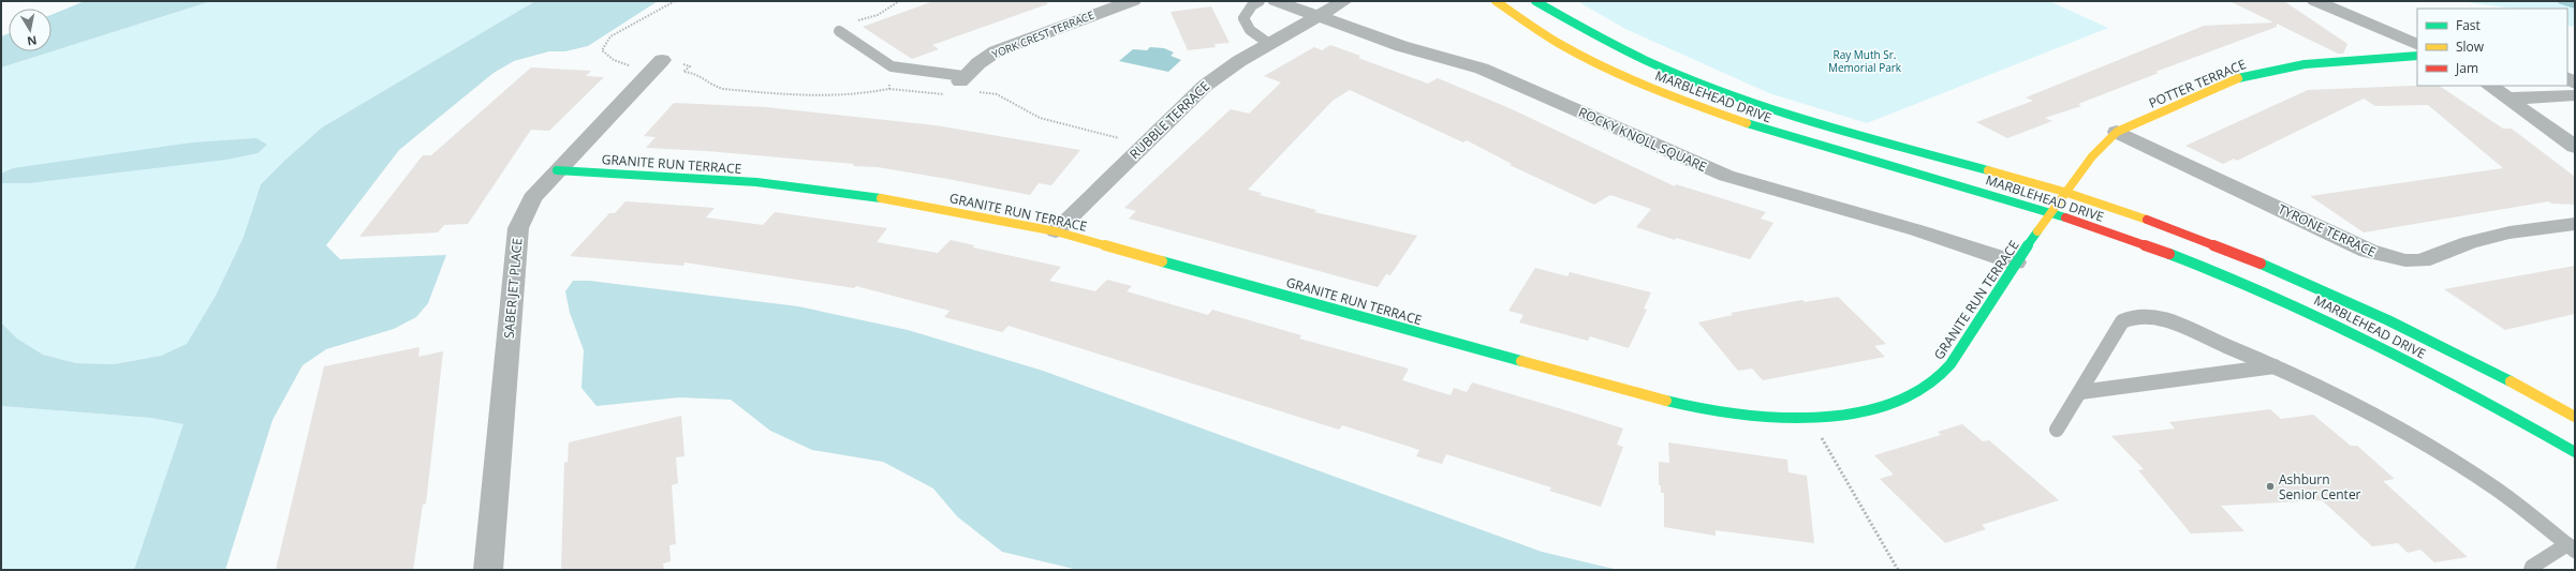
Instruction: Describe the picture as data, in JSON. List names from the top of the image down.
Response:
{
  "streets": {
    "street": [
      "YORK CREST TERRACE",
      "POTTER TERRACE",
      "MARBLEHEAD DRIVE",
      "RUBBLE TERRACE",
      "ROCKY KNOLL SQUARE",
      "GRANITE RUN TERRACE",
      "TYRONE TERRACE",
      "SABER JET PLACE"
    ]
  },
  "crossings": [
    ["POTTER TERRACE", "MARBLEHEAD DRIVE"],
    ["POTTER TERRACE", "GRANITE RUN TERRACE"],
    ["POTTER TERRACE", "TYRONE TERRACE"],
    ["MARBLEHEAD DRIVE", "GRANITE RUN TERRACE"],
    ["RUBBLE TERRACE", "ROCKY KNOLL SQUARE"],
    ["RUBBLE TERRACE", "GRANITE RUN TERRACE"],
    ["ROCKY KNOLL SQUARE", "GRANITE RUN TERRACE"],
    ["GRANITE RUN TERRACE", "SABER JET PLACE"]
  ],
  "parks": ["Ray Muth Sr. Memorial Park"],
  "places": ["Ashburn Senior Center"],
  "legend": ["Fast", "Slow", "Jam"],
  "north": "bottom"
}
